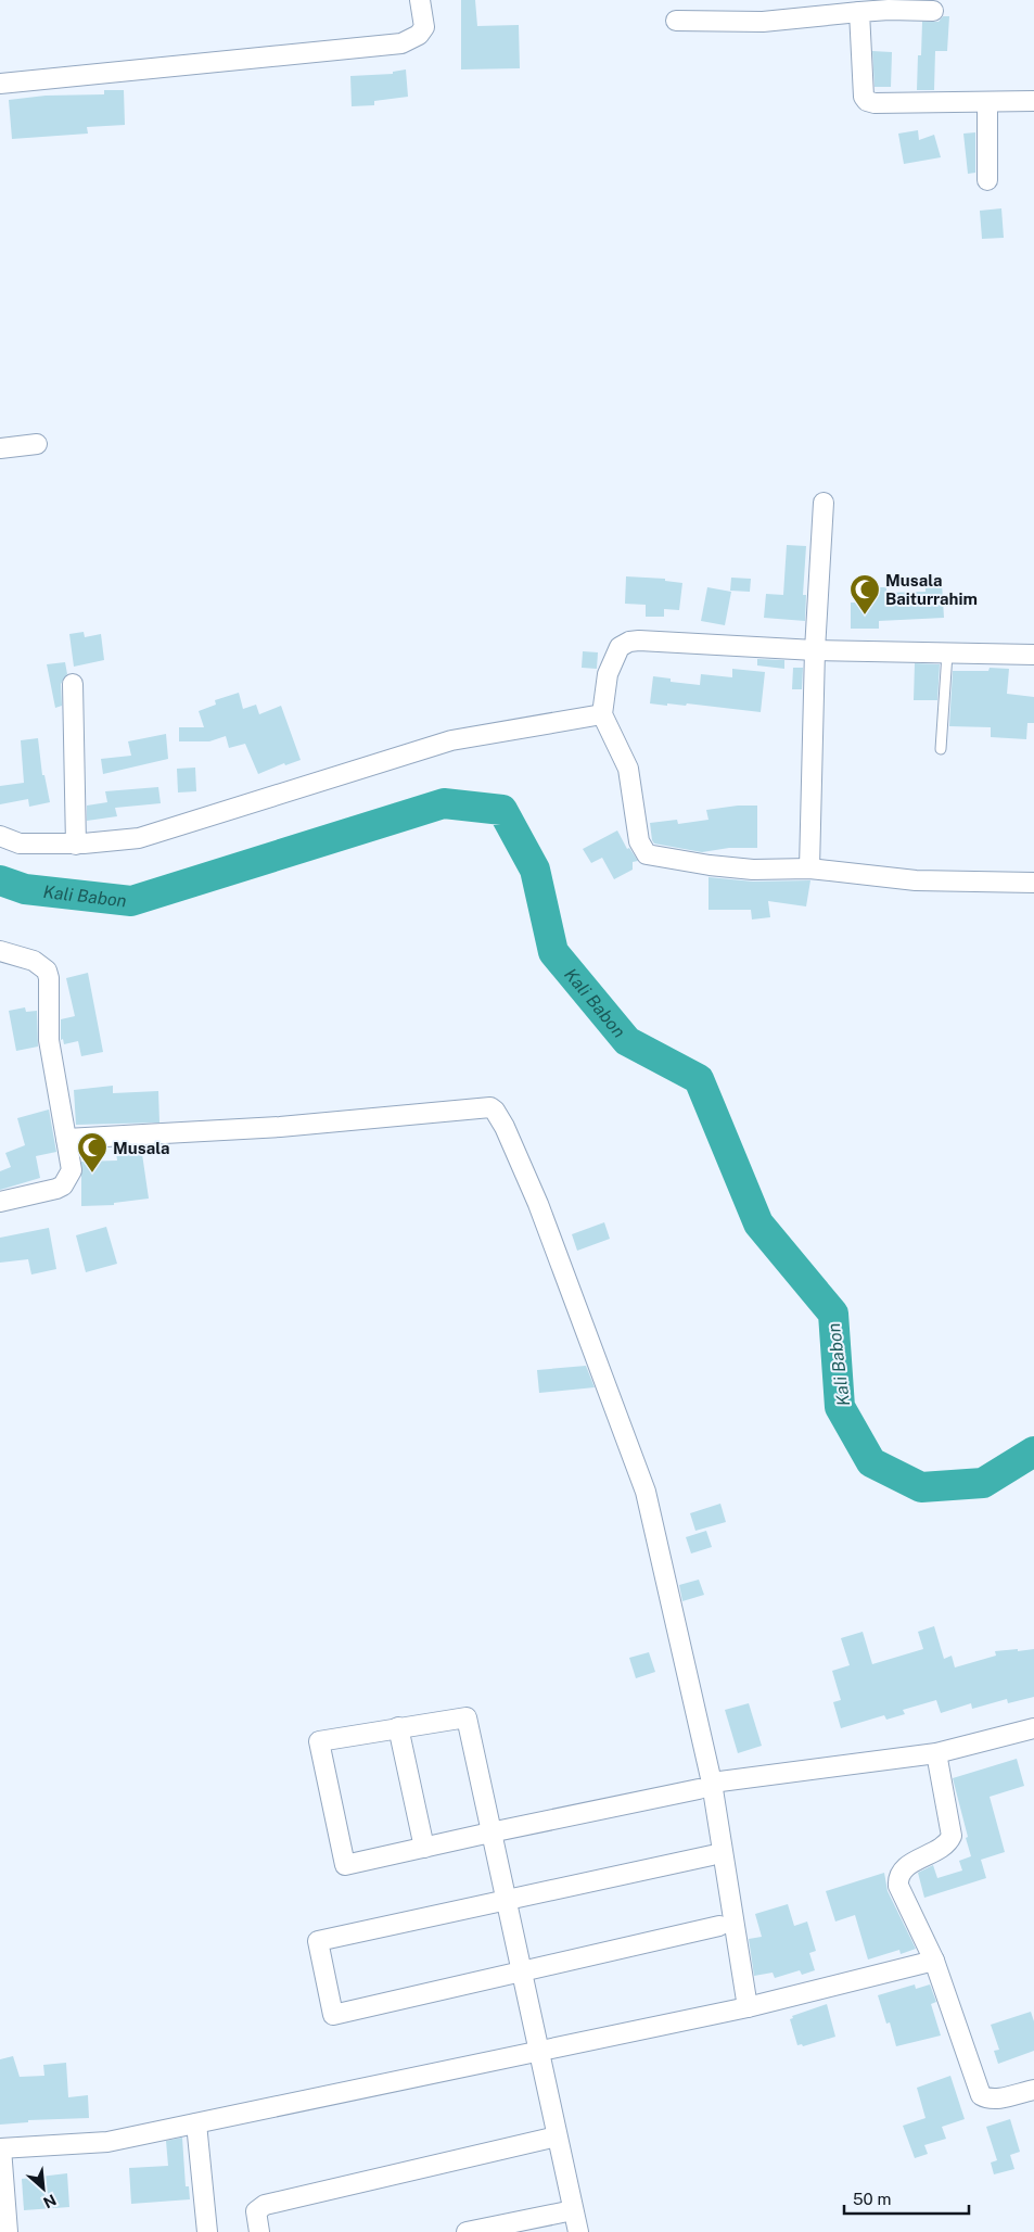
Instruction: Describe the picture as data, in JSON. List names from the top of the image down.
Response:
{
  "water": ["Kali Babon"],
  "places": {
    "mosque": ["Musala Baiturrahim", "Musala"]
  },
  "scale_bar": "50 m",
  "north": "bottom right"
}
